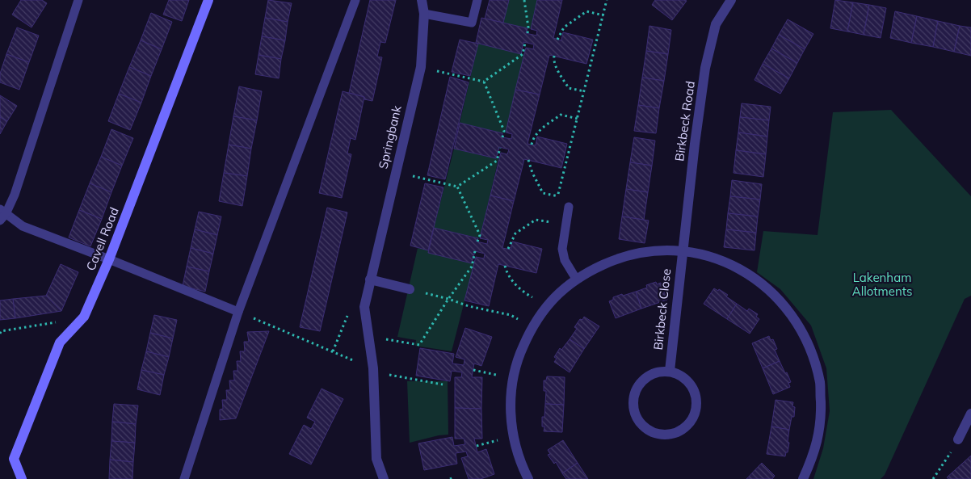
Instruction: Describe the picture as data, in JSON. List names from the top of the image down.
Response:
{
  "streets": {
    "street": [
      "Birkbeck Road",
      "Springbank",
      "Cavell Road",
      "Birkbeck Close"
    ]
  },
  "crossings": [
    ["Birkbeck Road", "Birkbeck Close"]
  ],
  "parks": ["Lakenham Allotments"]
}
